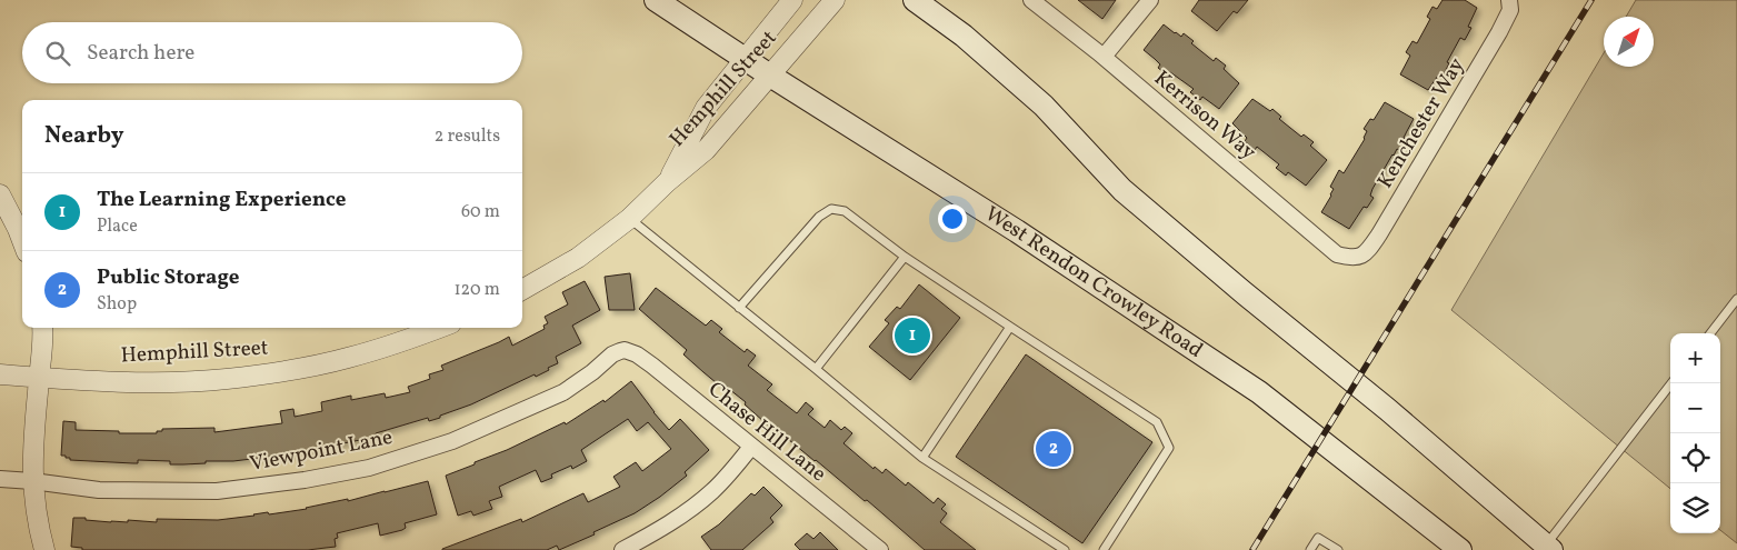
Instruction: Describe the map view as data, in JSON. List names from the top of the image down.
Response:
{
  "streets": {
    "main road": ["West Rendon Crowley Road"],
    "street": [
      "Hemphill Street",
      "Kerrison Way",
      "Kenchester Way",
      "Chase Hill Lane",
      "Viewpoint Lane"
    ]
  },
  "crossings": [
    ["Hemphill Street", "West Rendon Crowley Road"],
    ["Kerrison Way", "Kenchester Way"],
    ["Chase Hill Lane", "Viewpoint Lane"]
  ],
  "north": "top right",
  "page": {
    "search": "Search here",
    "heading": ["Nearby", "2 results"],
    "list": [
      {
        "mark": "1",
        "name": "The Learning Experience",
        "note": "Place",
        "value": "60 m"
      },
      {
        "mark": "2",
        "name": "Public Storage",
        "note": "Shop",
        "value": "120 m"
      }
    ],
    "pins": ["1", "2"],
    "map_buttons": ["+", "−"]
  }
}
